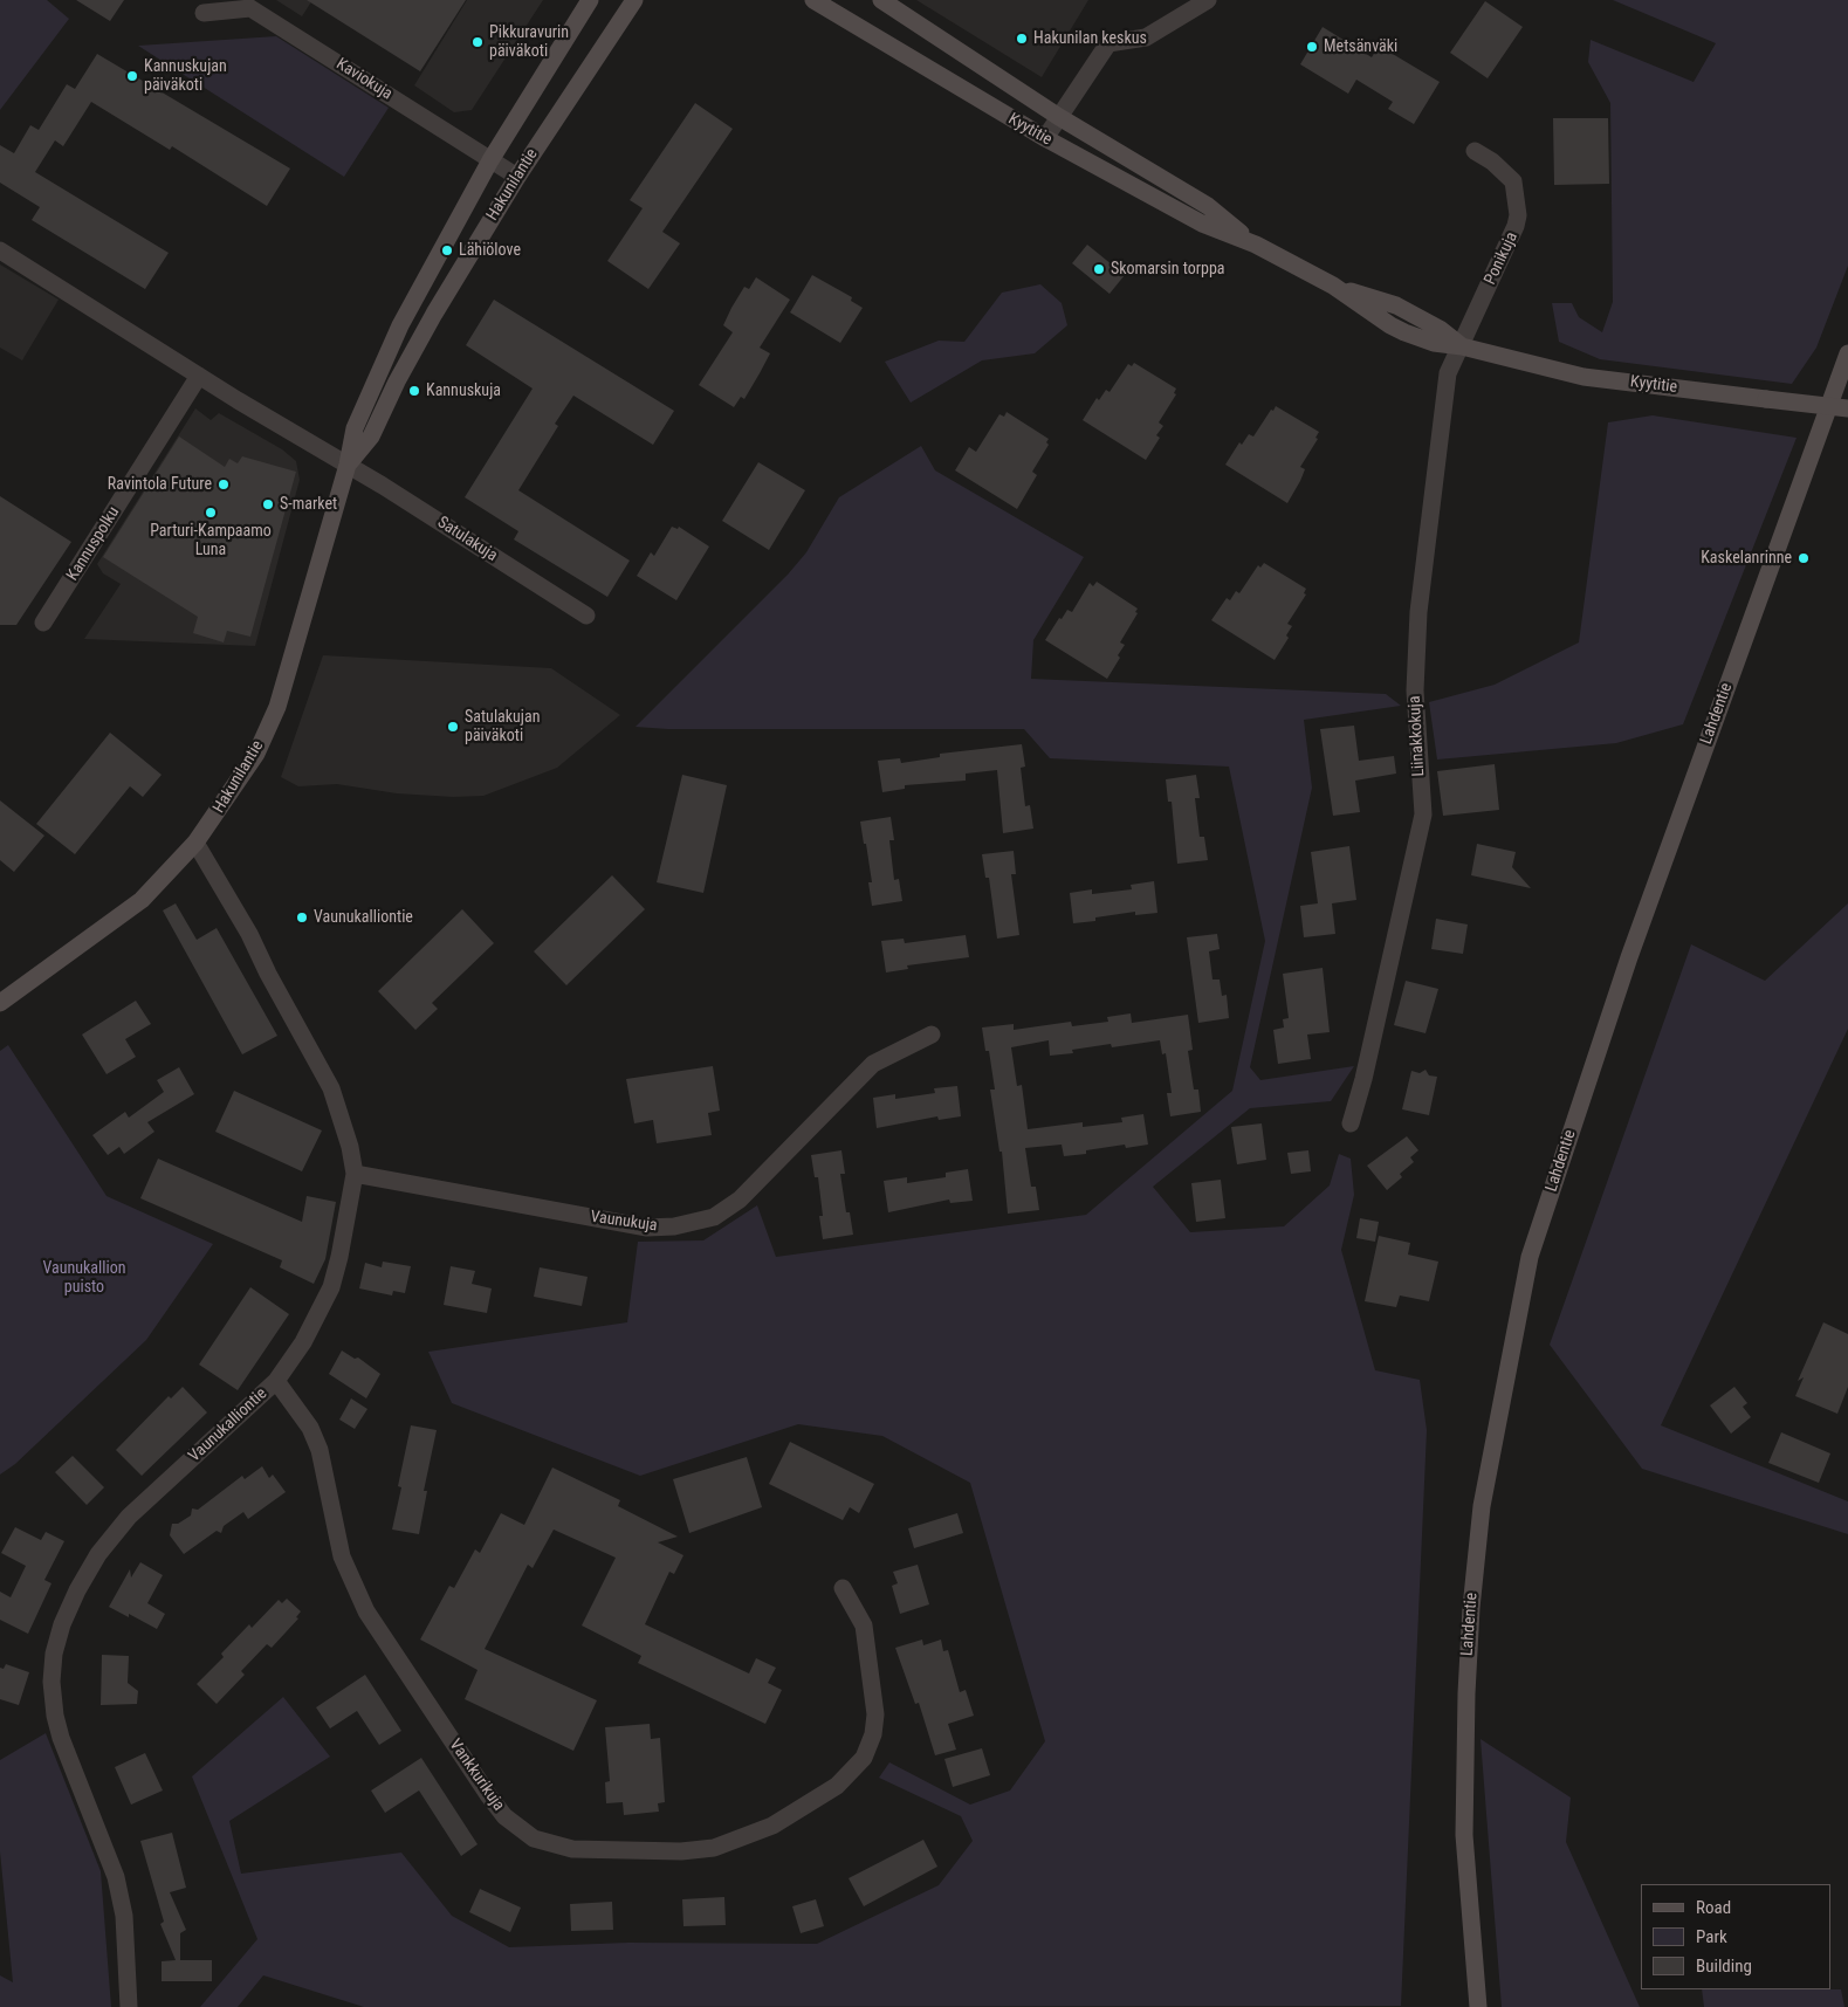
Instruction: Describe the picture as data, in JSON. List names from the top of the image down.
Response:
{
  "streets": {
    "main road": ["Kyytitie", "Hakunilantie", "Lahdentie"],
    "street": [
      "Kaviokuja",
      "Ponikuja",
      "Satulakuja",
      "Kannuspolku",
      "Liinakkokuja",
      "Vaunukuja",
      "Vaunukalliontie",
      "Vankkurikuja"
    ]
  },
  "crossings": [
    ["Kaviokuja", "Hakunilantie"],
    ["Kyytitie", "Ponikuja"],
    ["Kyytitie", "Liinakkokuja"],
    ["Hakunilantie", "Satulakuja"],
    ["Hakunilantie", "Vaunukalliontie"],
    ["Ponikuja", "Liinakkokuja"],
    ["Vaunukuja", "Vaunukalliontie"],
    ["Vaunukalliontie", "Vankkurikuja"]
  ],
  "parks": ["Vaunukallion puisto"],
  "places": [
    "Hakunilan keskus",
    "Pikkuravurin päiväkoti",
    "Metsänväki",
    "Kannuskujan päiväkoti",
    "Lähiölove",
    "Skomarsin torppa",
    "Kannuskuja",
    "Ravintola Future",
    "S-market",
    "Parturi-Kampaamo Luna",
    "Kaskelanrinne",
    "Satulakujan päiväkoti",
    "Vaunukalliontie"
  ],
  "legend": ["Road", "Park", "Building"]
}
